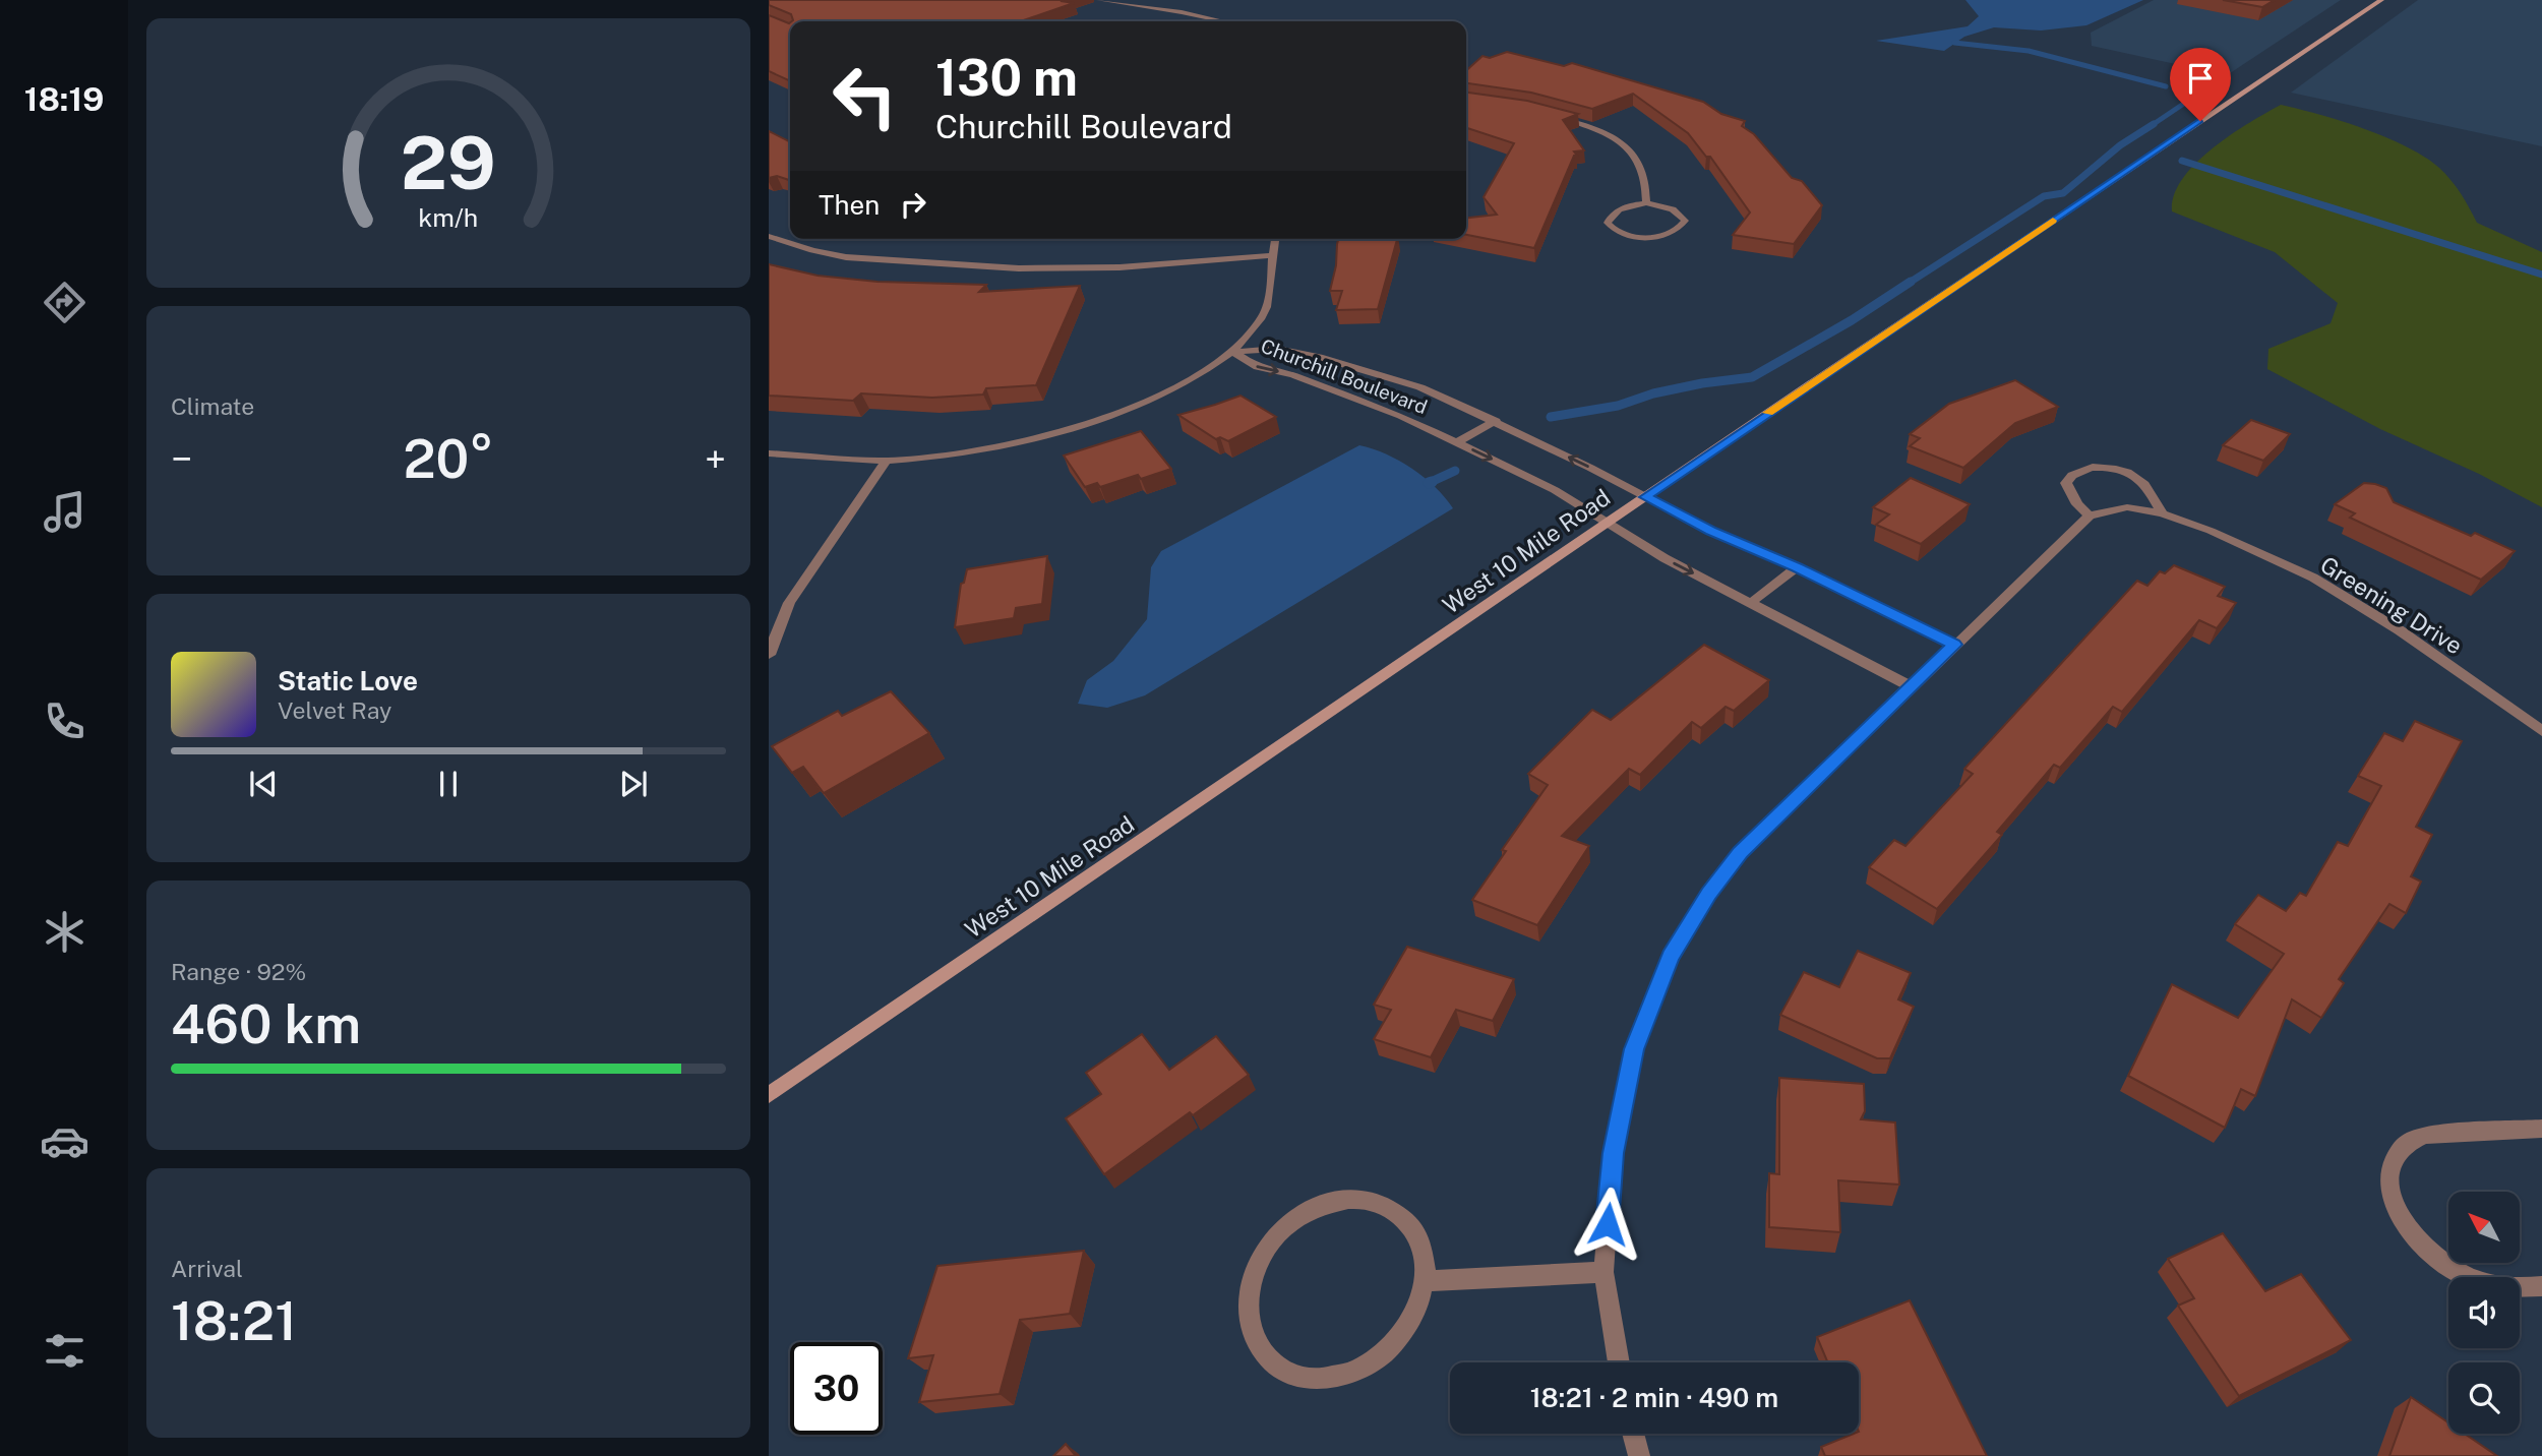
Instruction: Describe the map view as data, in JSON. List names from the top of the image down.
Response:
{
  "streets": {
    "main road": ["West 10 Mile Road"],
    "street": ["Churchill Boulevard", "Greening Drive"]
  },
  "crossings": [
    ["Churchill Boulevard", "West 10 Mile Road"]
  ],
  "north": "top left",
  "page": {
    "tabs": "18:19",
    "turn": ["130 m", "Churchill Boulevard"],
    "then": "Then",
    "tile": [
      "Climate",
      ["Range · 92%", "460 km"],
      ["Arrival", "18:21"]
    ],
    "heat": ["−", "20°", "+"],
    "song": ["Static Love", "Velvet Ray"],
    "limit": "30",
    "trip": "18:21 · 2 min · 490 m",
    "gauge": ["29", "km/h"]
  }
}
